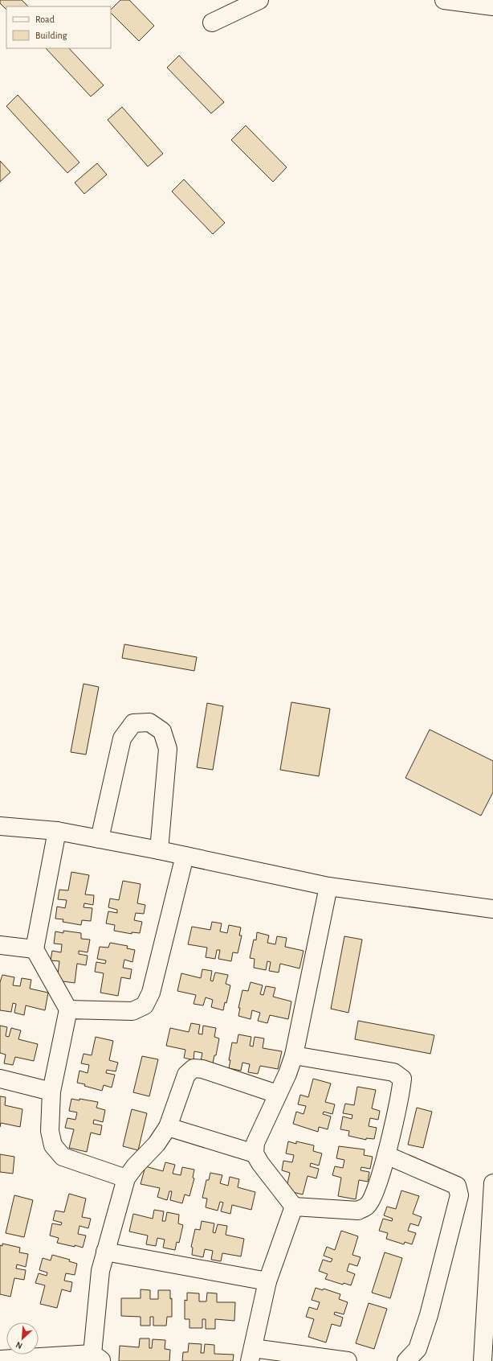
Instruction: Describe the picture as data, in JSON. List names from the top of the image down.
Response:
{
  "legend": ["Road", "Building"],
  "north": "bottom left"
}
